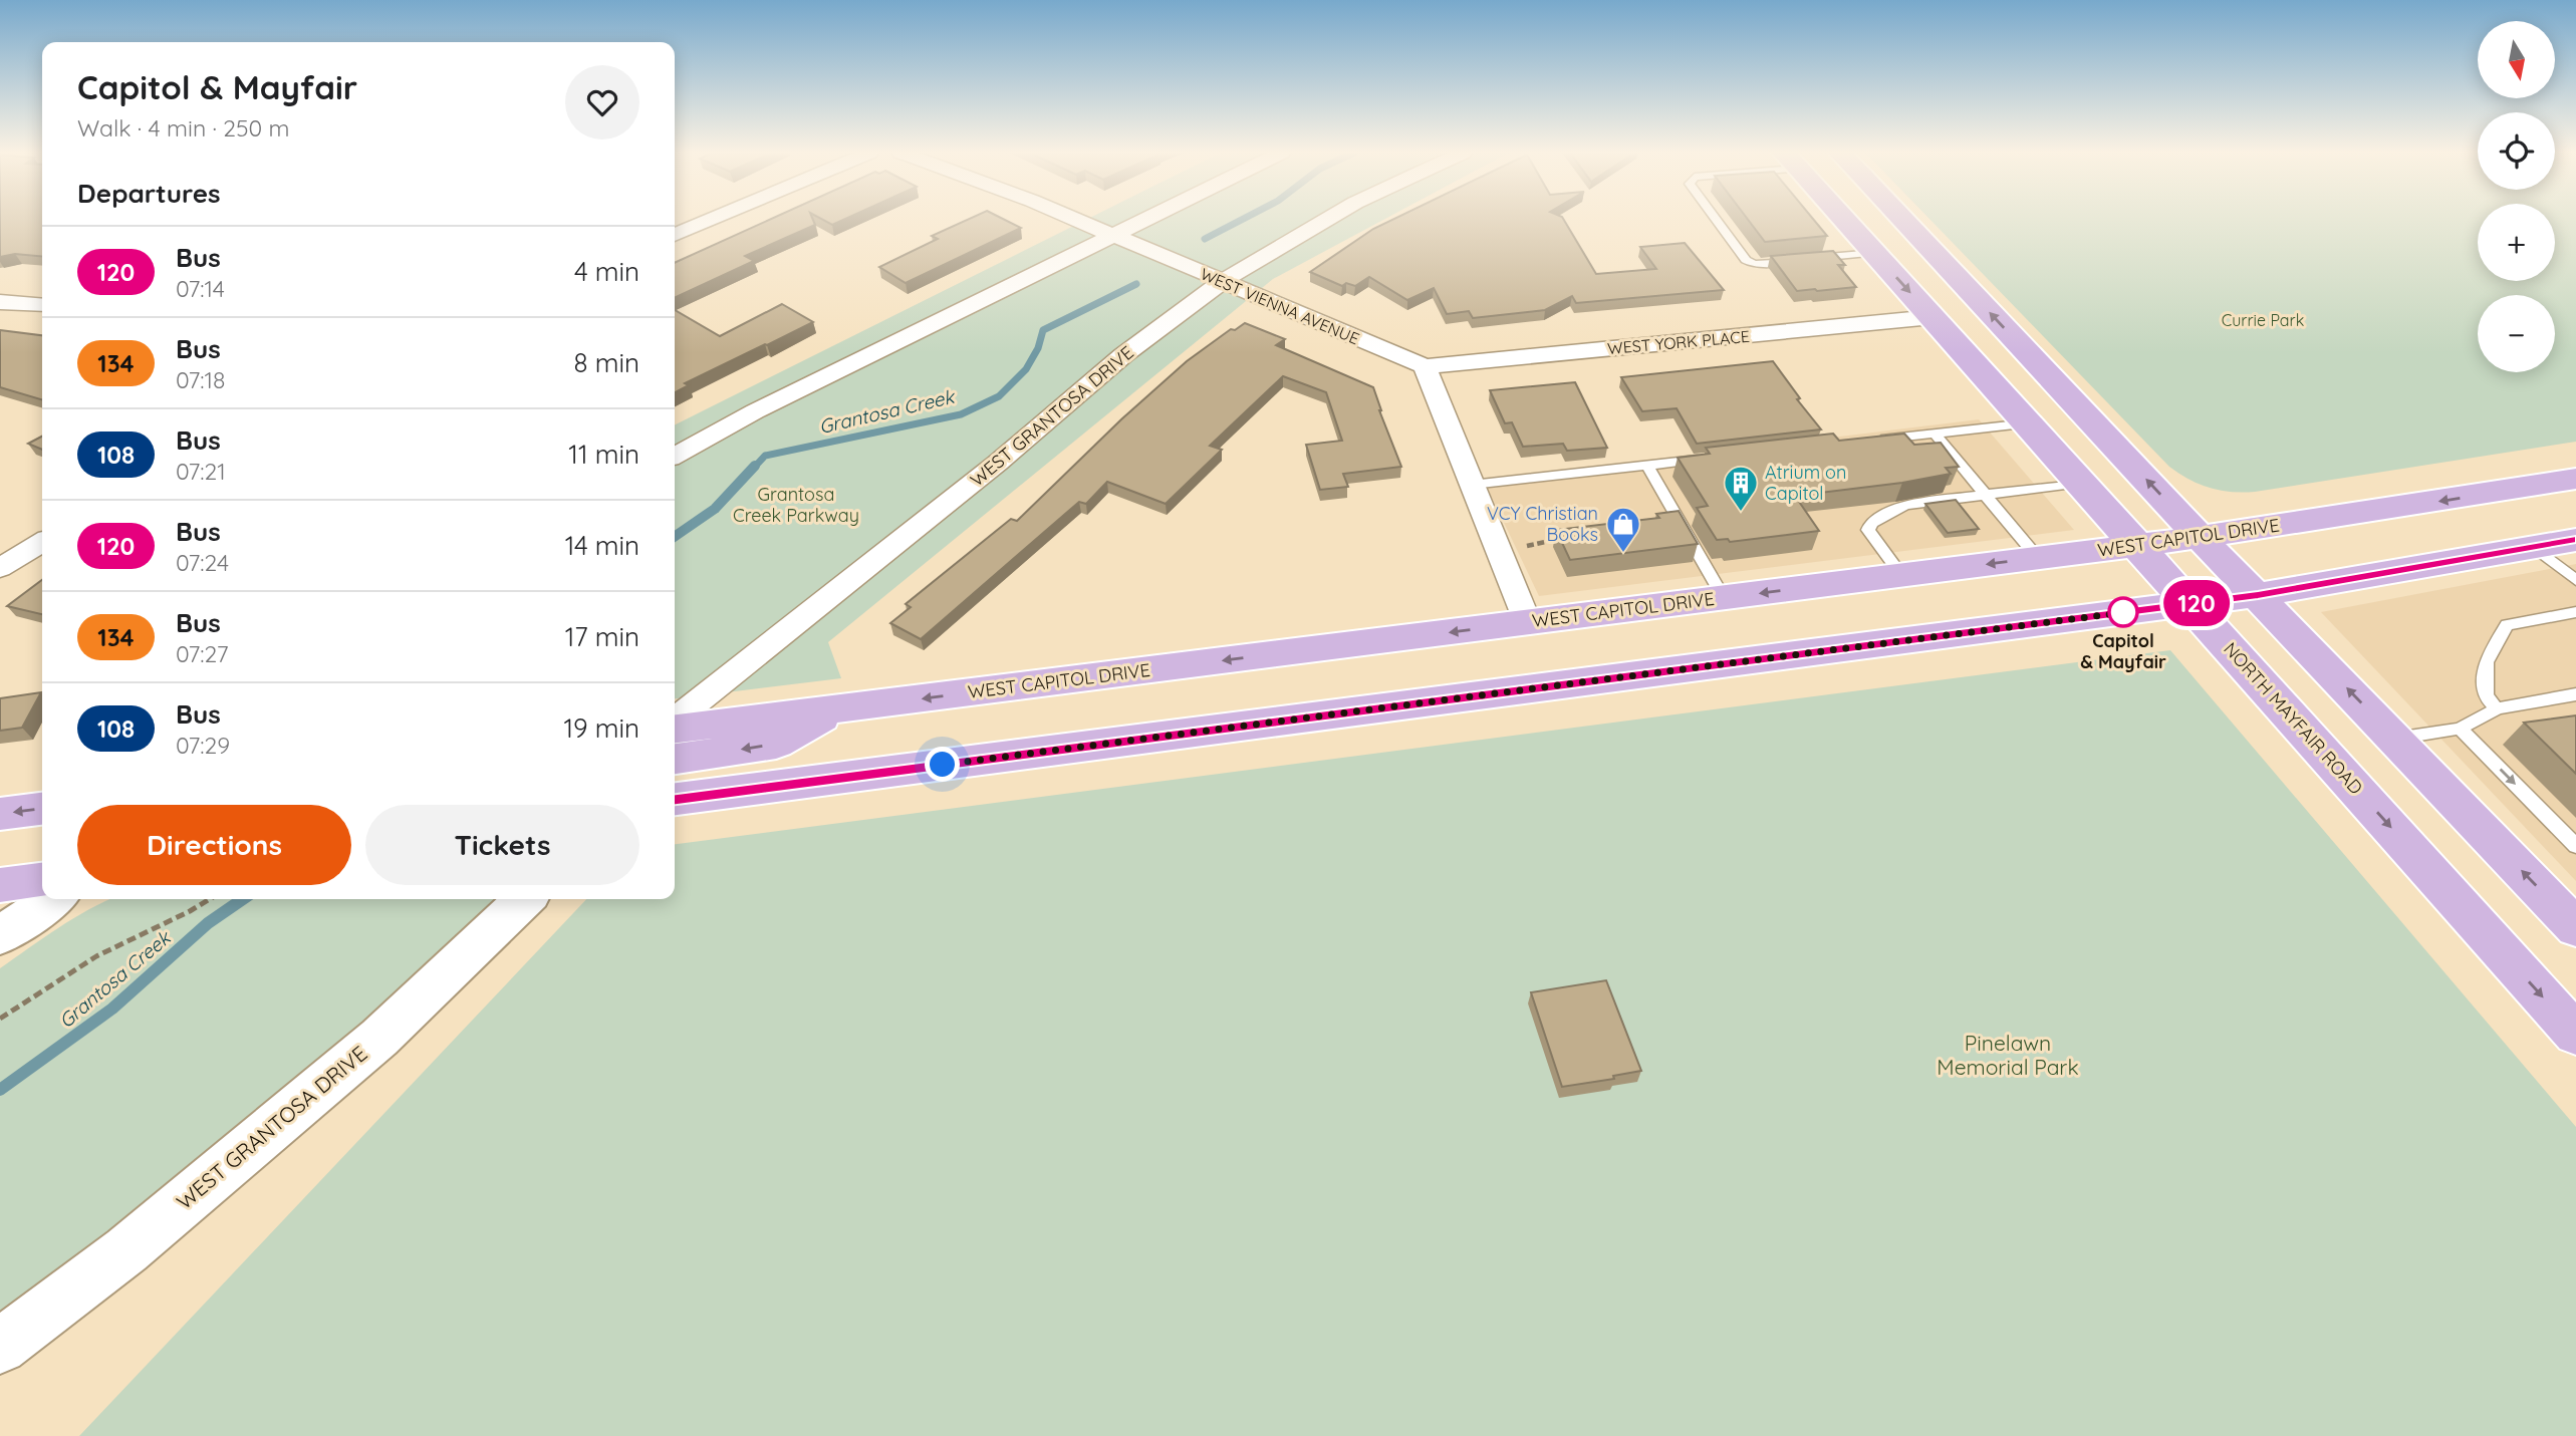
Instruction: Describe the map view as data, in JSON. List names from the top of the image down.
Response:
{
  "streets": {
    "main road": ["WEST CAPITOL DRIVE", "NORTH MAYFAIR ROAD"],
    "street": ["WEST VIENNA AVENUE", "WEST YORK PLACE", "WEST GRANTOSA DRIVE"]
  },
  "crossings": [
    ["WEST VIENNA AVENUE", "WEST YORK PLACE"],
    ["WEST VIENNA AVENUE", "WEST GRANTOSA DRIVE"],
    ["WEST YORK PLACE", "NORTH MAYFAIR ROAD"],
    ["WEST CAPITOL DRIVE", "NORTH MAYFAIR ROAD"]
  ],
  "water": ["Grantosa Creek"],
  "parks": ["Currie Park", "Grantosa Creek Parkway", "Pinelawn Memorial Park"],
  "places": {
    "building": ["Atrium on Capitol"],
    "shop": ["VCY Christian Books"],
    "other": ["Capitol & Mayfair"]
  },
  "lines": ["bus line 120"],
  "north": "bottom",
  "page": {
    "on_map": "120",
    "map_buttons": ["+", "−"],
    "heading": [
      ["Capitol & Mayfair", "Walk · 4 min · 250 m"],
      "Departures"
    ],
    "list": [
      {
        "mark": "120",
        "name": "Bus",
        "note": "07:14",
        "value": "4 min"
      },
      {
        "mark": "134",
        "name": "Bus",
        "note": "07:18",
        "value": "8 min"
      },
      {
        "mark": "108",
        "name": "Bus",
        "note": "07:21",
        "value": "11 min"
      },
      {
        "mark": "120",
        "name": "Bus",
        "note": "07:24",
        "value": "14 min"
      },
      {
        "mark": "134",
        "name": "Bus",
        "note": "07:27",
        "value": "17 min"
      },
      {
        "mark": "108",
        "name": "Bus",
        "note": "07:29",
        "value": "19 min"
      }
    ],
    "buttons": ["Directions", "Tickets"]
  }
}
